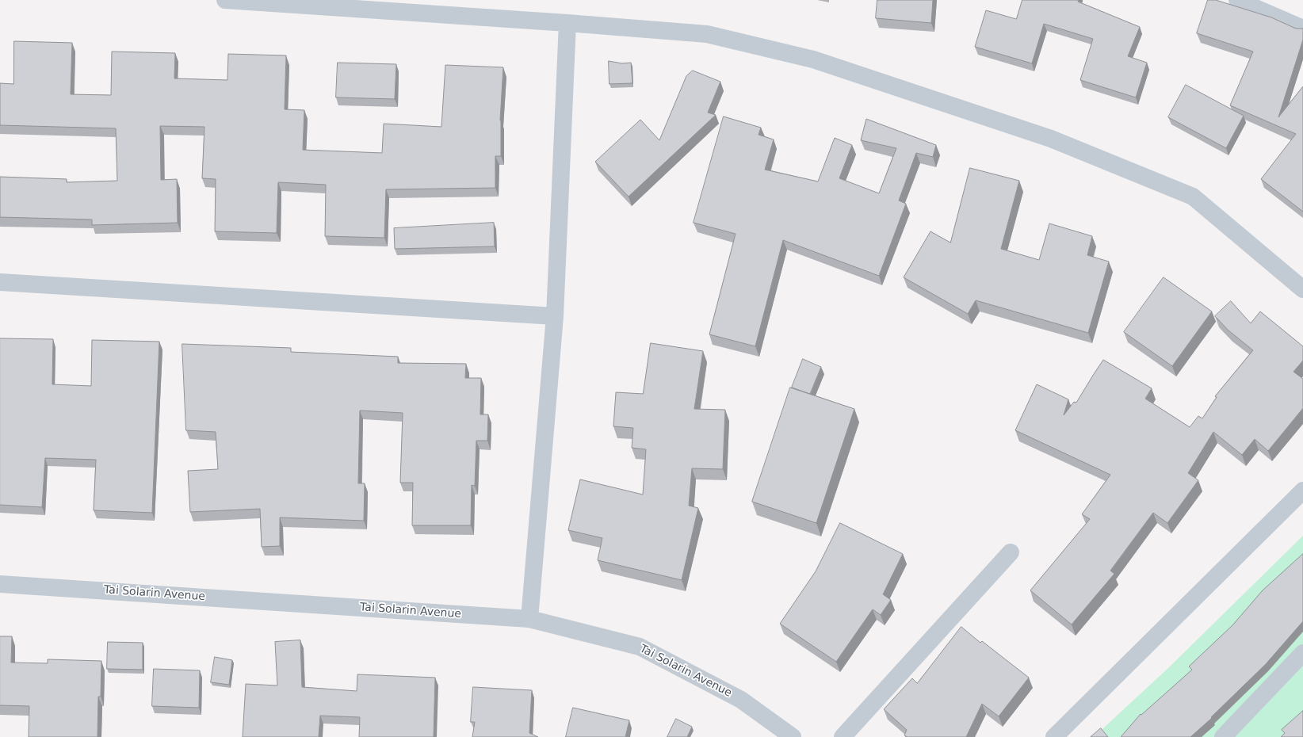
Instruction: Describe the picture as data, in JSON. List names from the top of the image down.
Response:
{
  "streets": {
    "street": ["Tai Solarin Avenue"]
  }
}
